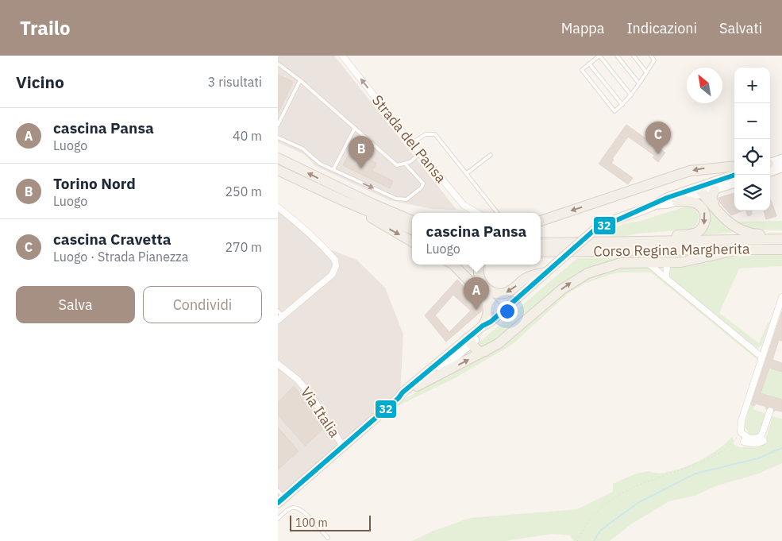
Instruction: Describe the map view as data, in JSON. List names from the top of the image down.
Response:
{
  "streets": {
    "main road": ["Corso Regina Margherita"],
    "street": ["Strada del Pansa", "Via Italia"]
  },
  "one_way": ["Strada del Pansa"],
  "lines": ["transit line 32"],
  "scale_bar": "100 m",
  "north": "top left",
  "page": {
    "header": "Trailo",
    "nav": ["Mappa", "Indicazioni", "Salvati"],
    "heading": ["Vicino", "3 risultati"],
    "map_buttons": ["+", "−"],
    "list": [
      {
        "mark": "A",
        "name": "cascina Pansa",
        "note": "Luogo",
        "value": "40 m"
      },
      {
        "mark": "B",
        "name": "Torino Nord",
        "note": "Luogo",
        "value": "250 m"
      },
      {
        "mark": "C",
        "name": "cascina Cravetta",
        "note": "Luogo · Strada Pianezza",
        "value": "270 m"
      }
    ],
    "pins": ["C", "B", "A"],
    "popup": ["cascina Pansa", "Luogo"],
    "buttons": ["Salva", "Condividi"],
    "scale": "100 m"
  }
}
